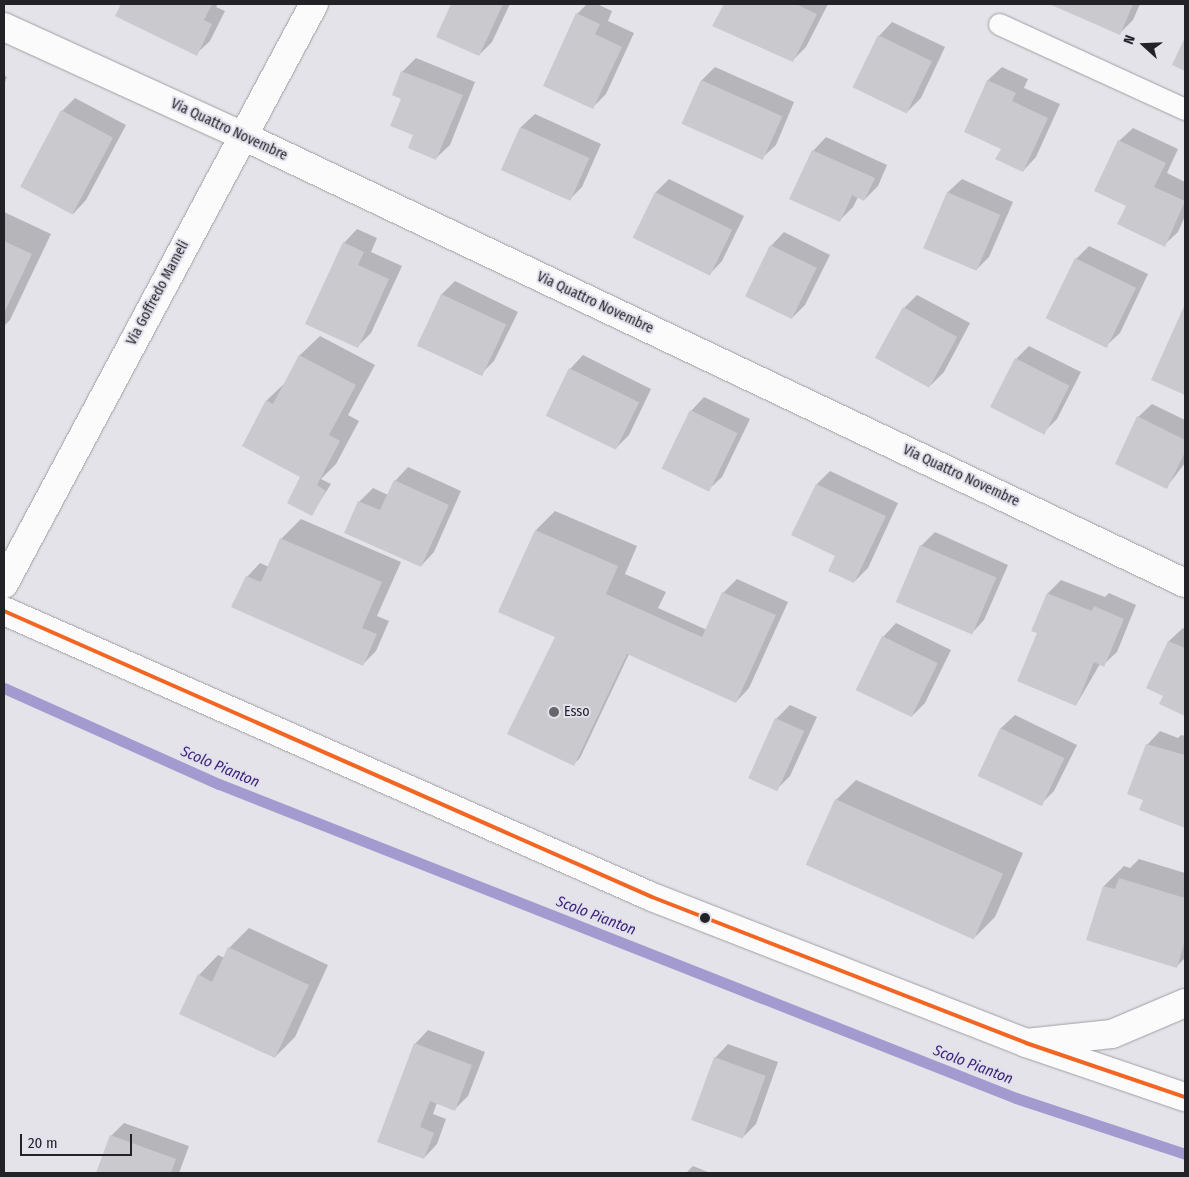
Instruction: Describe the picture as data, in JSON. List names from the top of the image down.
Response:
{
  "streets": {
    "street": ["Via Quattro Novembre", "Via Goffredo Mameli"]
  },
  "crossings": [
    ["Via Quattro Novembre", "Via Goffredo Mameli"]
  ],
  "water": ["Scolo Pianton"],
  "places": ["Esso"],
  "scale_bar": "20 m",
  "north": "left"
}
